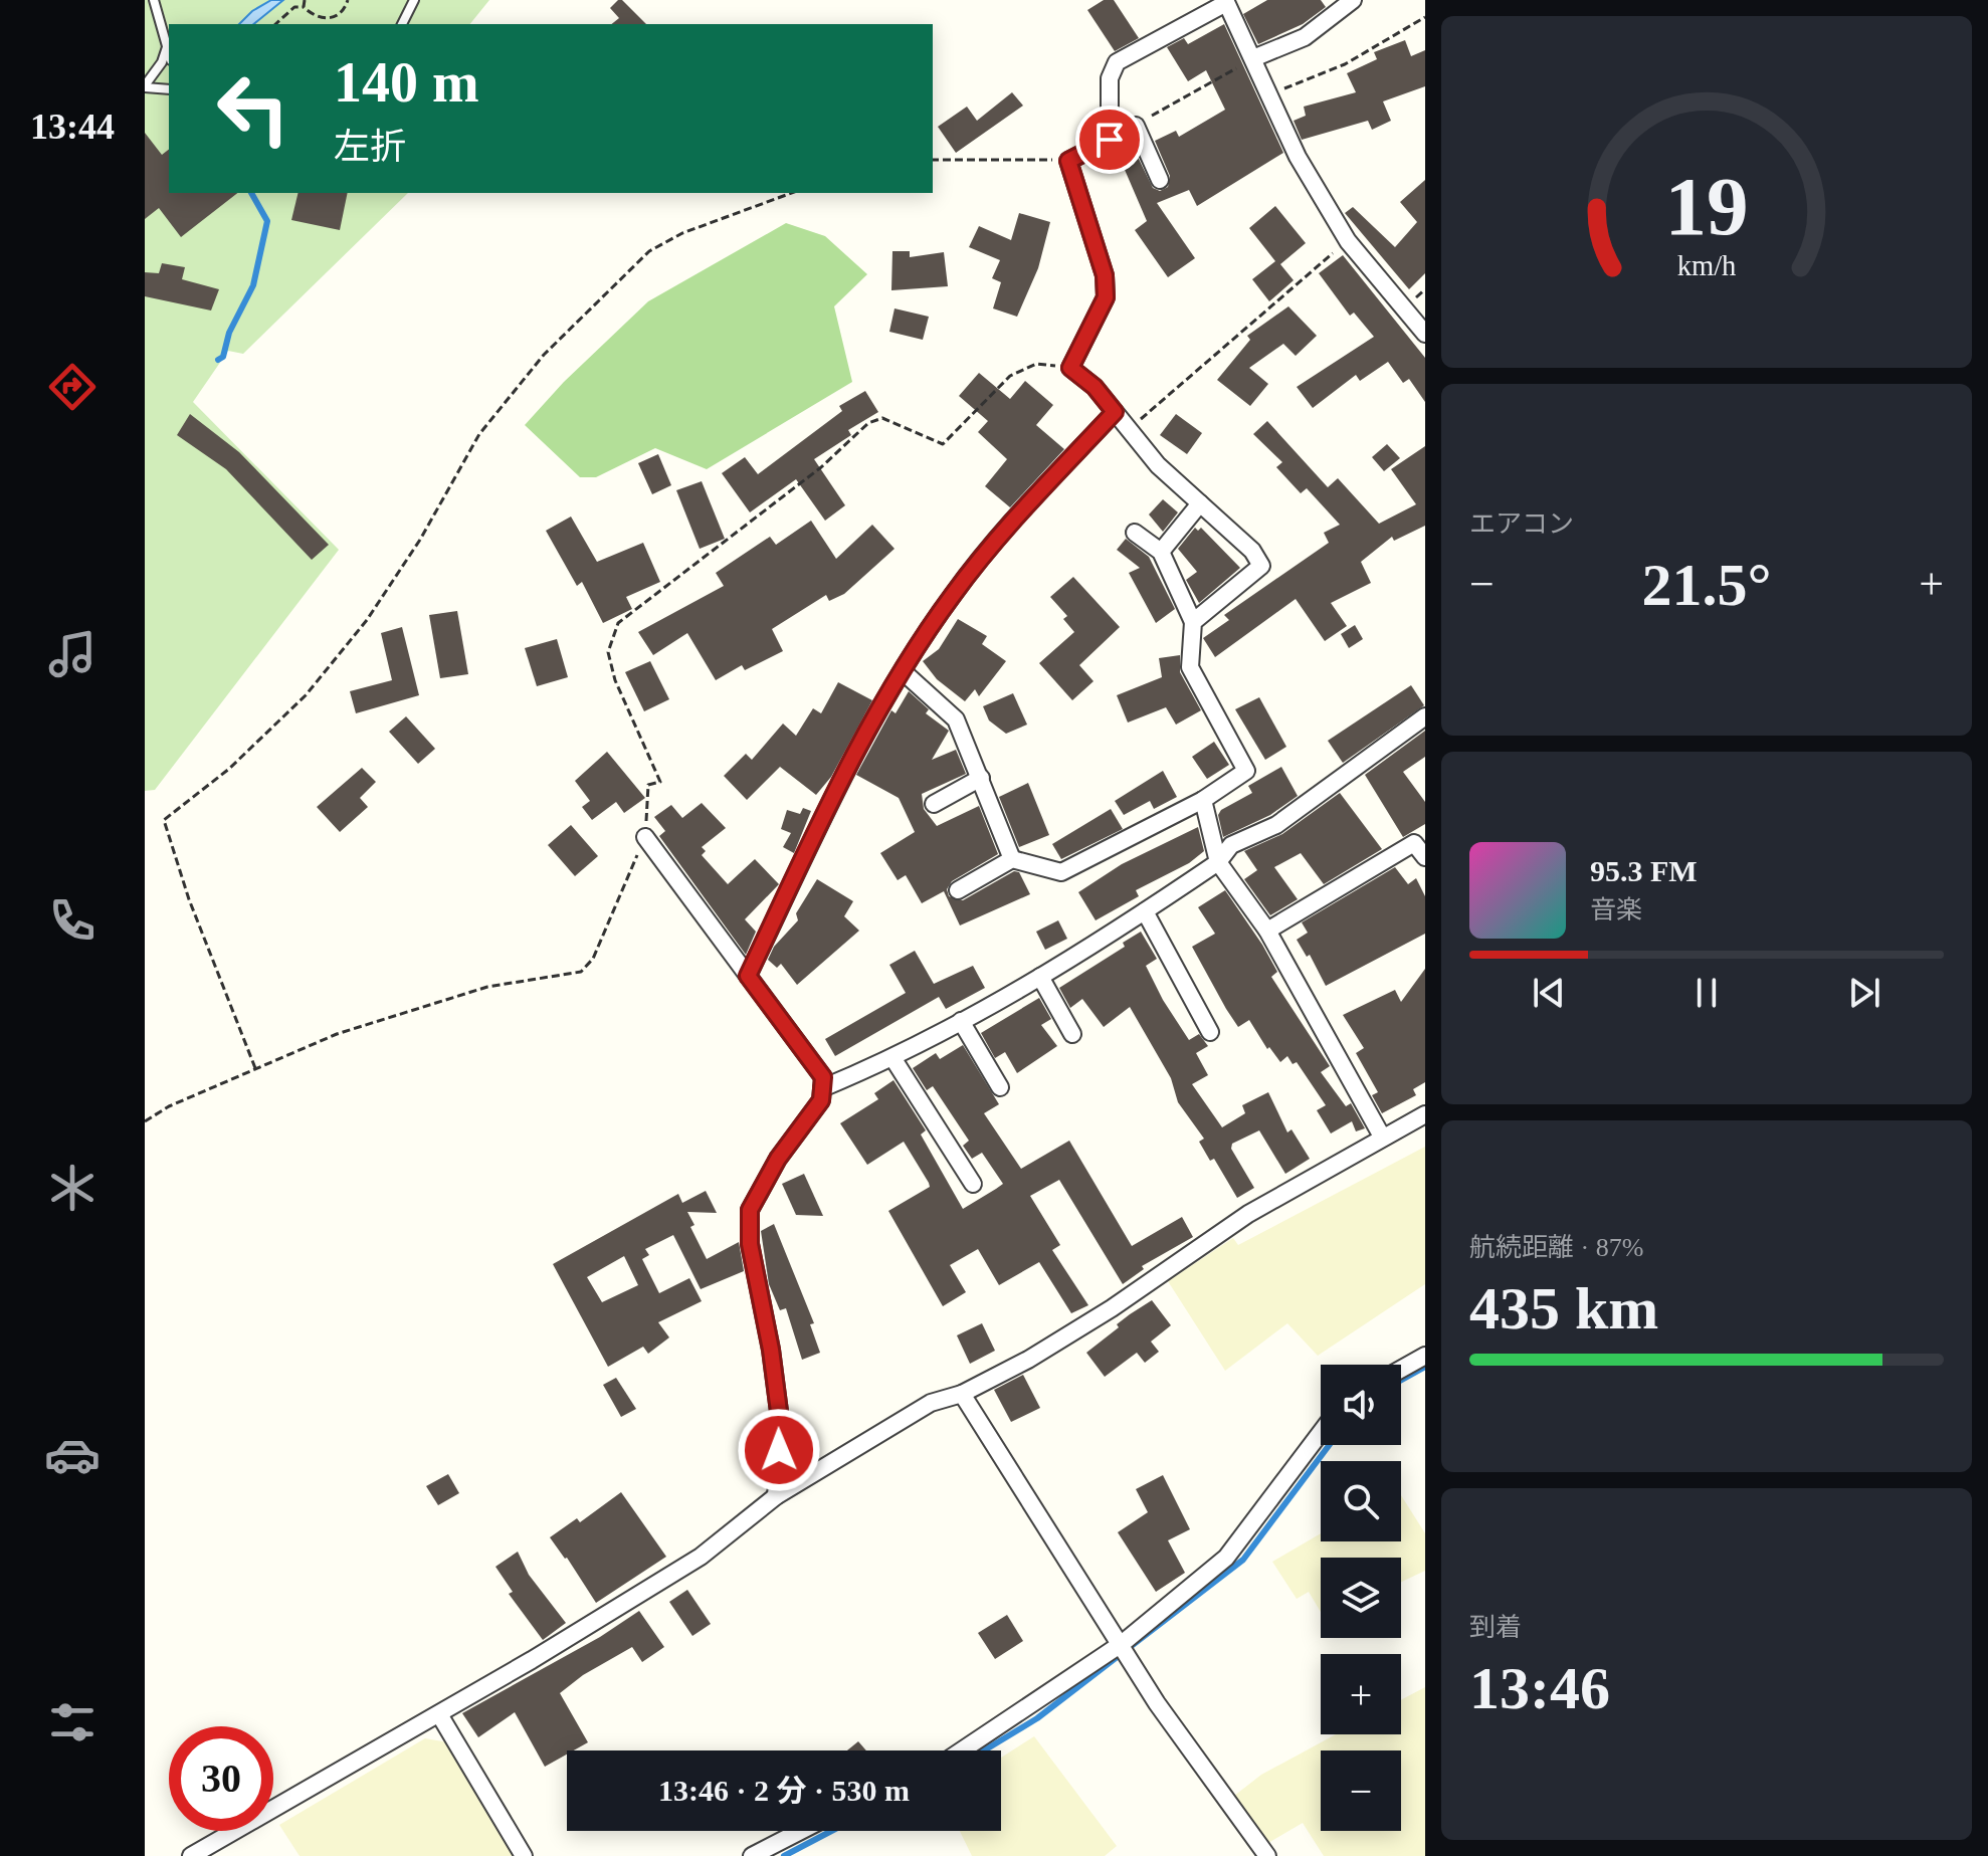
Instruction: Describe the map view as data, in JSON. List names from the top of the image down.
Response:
{
  "page": {
    "tabs": "13:44",
    "turn": ["140 m", "左折"],
    "tile": [
      "エアコン",
      ["航続距離 · 87%", "435 km"],
      ["到着", "13:46"]
    ],
    "heat": ["−", "21.5°", "+"],
    "song": ["95.3 FM", "音楽"],
    "map_buttons": ["+", "−"],
    "limit": "30",
    "trip": "13:46 · 2 分 · 530 m",
    "gauge": ["19", "km/h"]
  }
}
